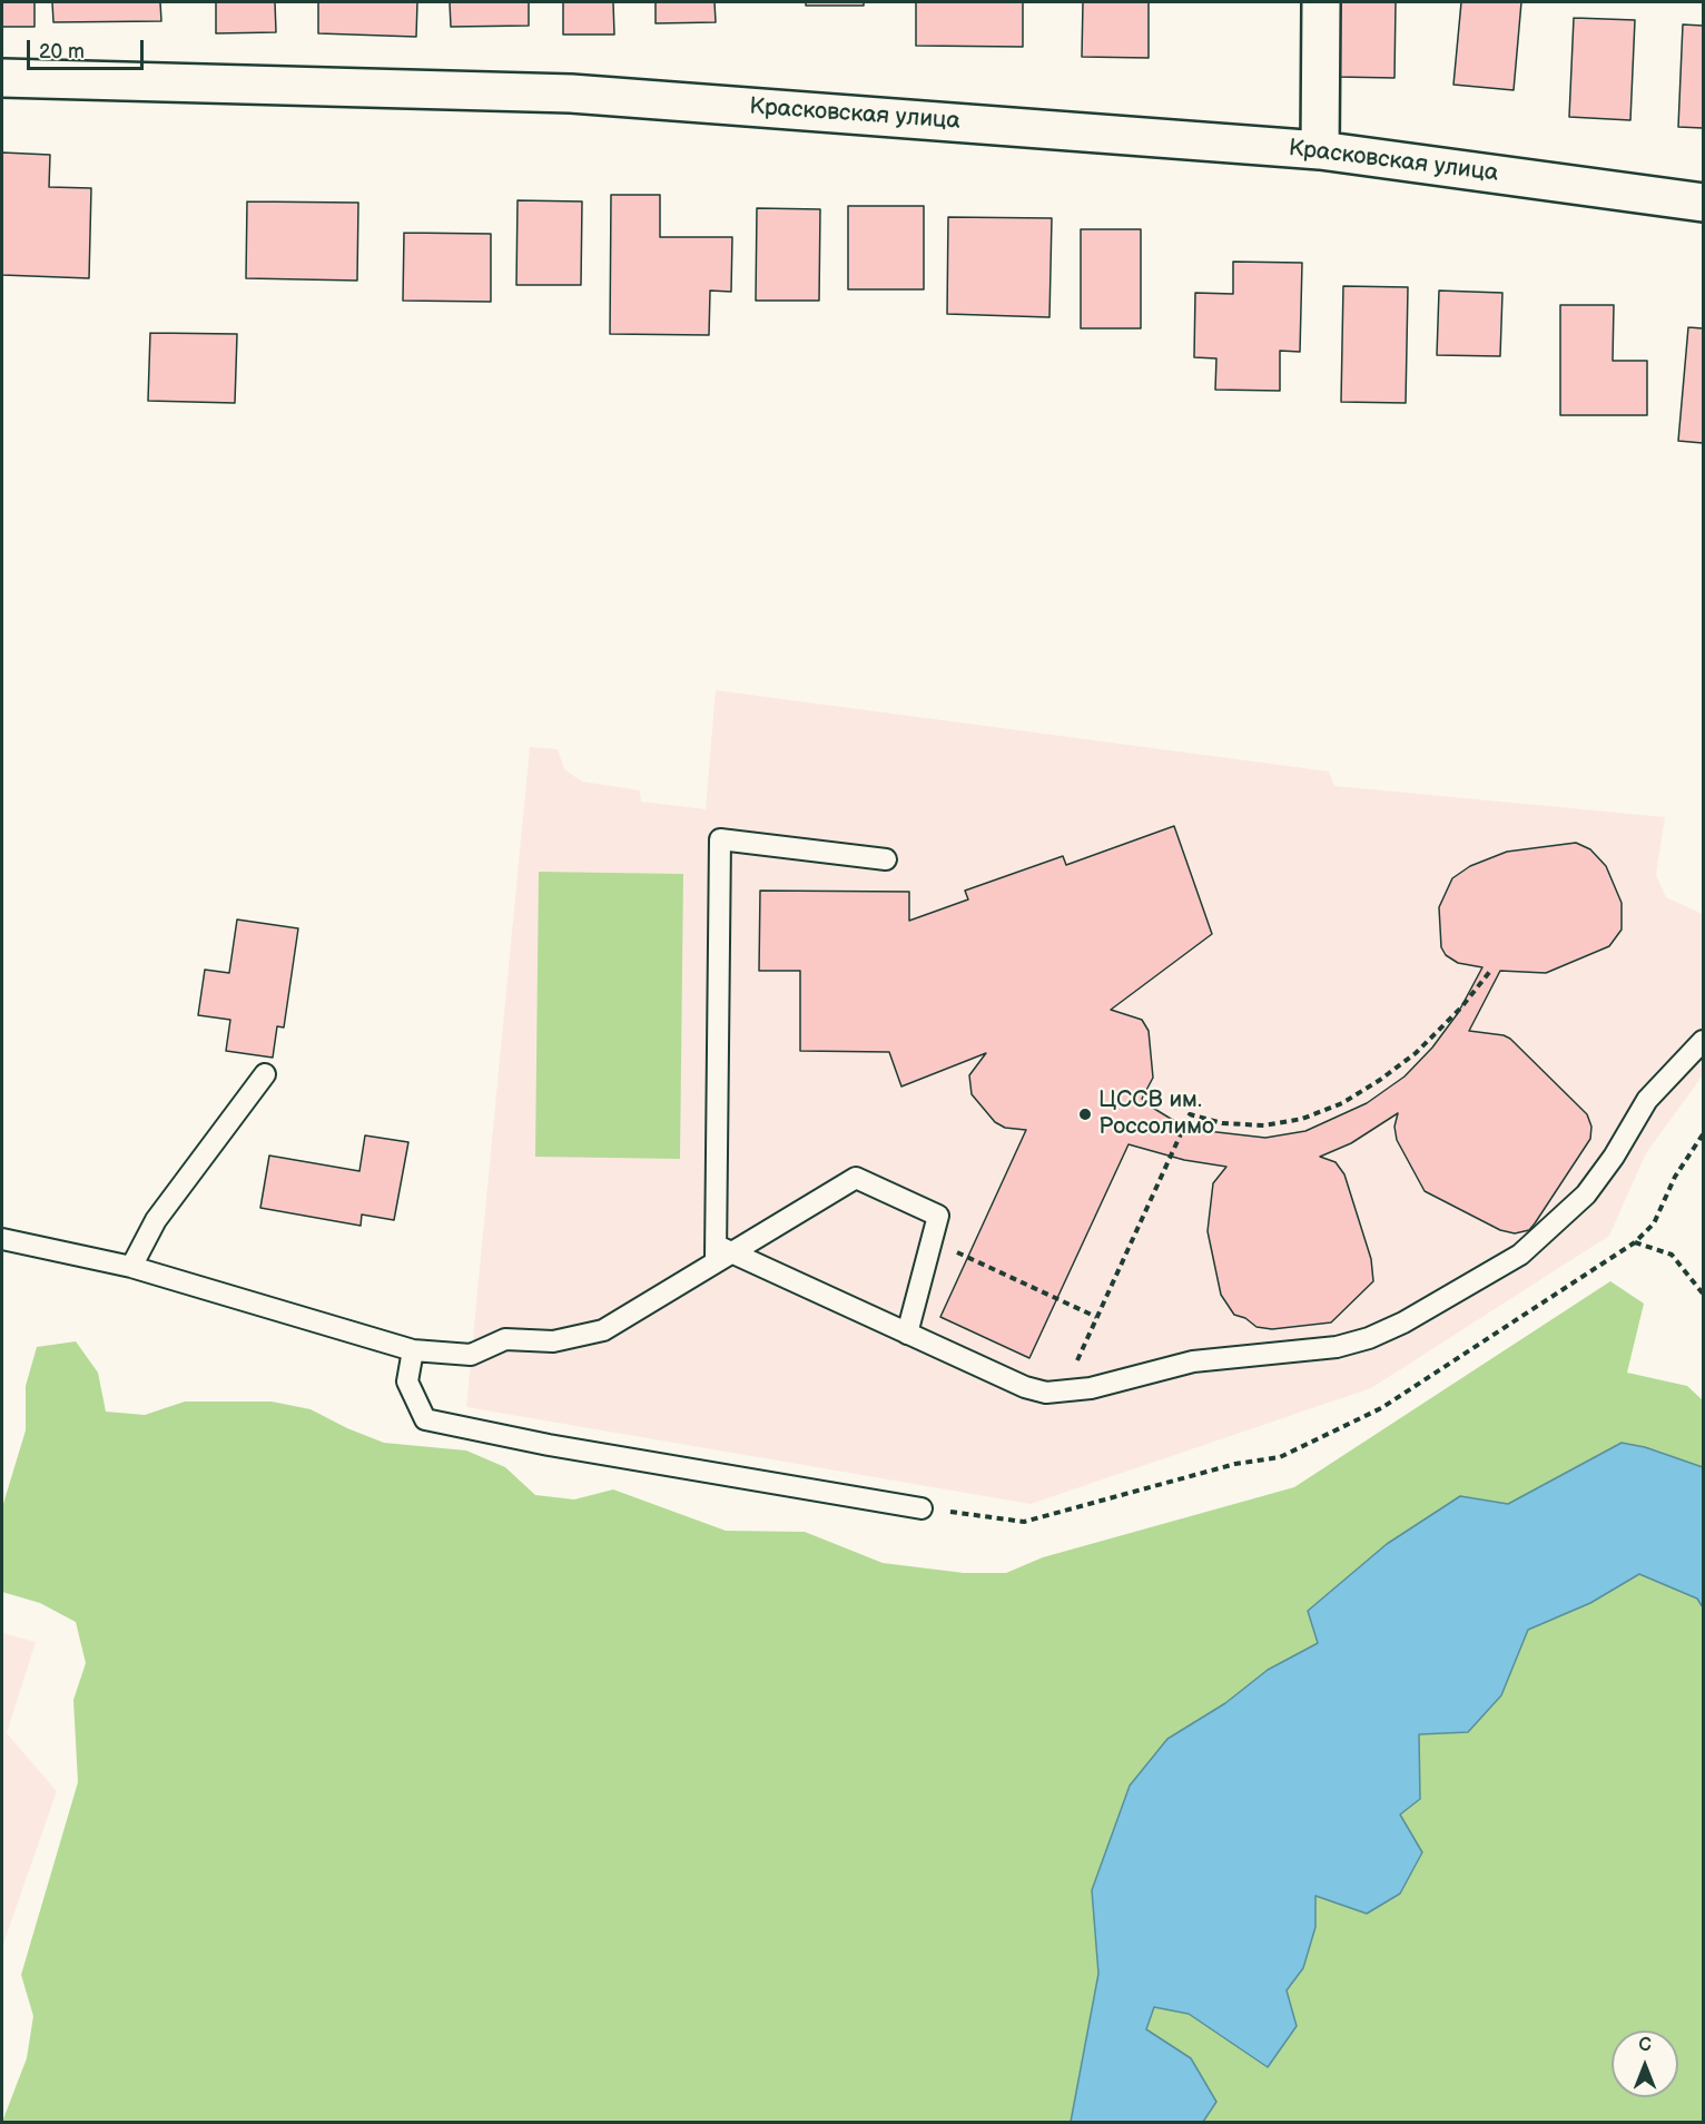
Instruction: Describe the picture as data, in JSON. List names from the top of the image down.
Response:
{
  "streets": {
    "street": ["Красковская улица"]
  },
  "places": ["ЦССВ им. Россолимо"],
  "scale_bar": "20 m",
  "north": "top"
}
